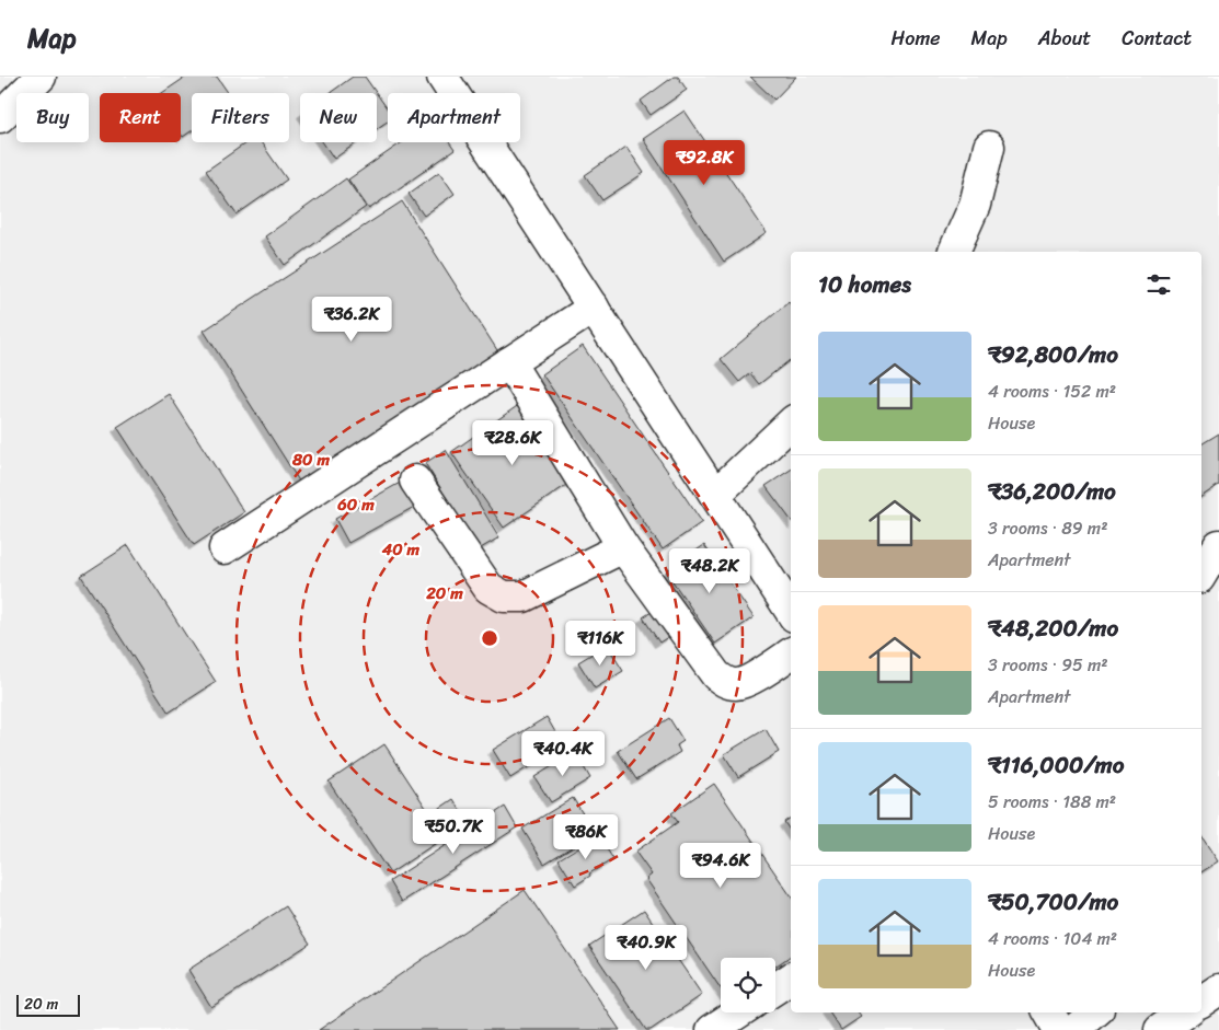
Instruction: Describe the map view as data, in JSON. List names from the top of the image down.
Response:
{
  "scale_bar": "20 m",
  "page": {
    "header": "Map",
    "nav": [
      "Home",
      "Map",
      "About",
      "Contact"
    ],
    "chip": [
      "Buy",
      "Rent",
      "Filters",
      "New",
      "Apartment"
    ],
    "price": [
      "₹92.8K",
      "₹36.2K",
      "₹28.6K",
      "₹48.2K",
      "₹116K",
      "₹40.4K",
      "₹50.7K",
      "₹86K",
      "₹94.6K",
      "₹40.9K"
    ],
    "heading": "10 homes",
    "list": [
      {
        "name": "₹92,800/mo",
        "note": "4 rooms · 152 m² · House"
      },
      {
        "name": "₹36,200/mo",
        "note": "3 rooms · 89 m² · Apartment"
      },
      {
        "name": "₹48,200/mo",
        "note": "3 rooms · 95 m² · Apartment"
      },
      {
        "name": "₹116,000/mo",
        "note": "5 rooms · 188 m² · House"
      },
      {
        "name": "₹50,700/mo",
        "note": "4 rooms · 104 m² · House"
      }
    ],
    "scale": "20 m"
  },
  "rings": [
    "80 m",
    "60 m",
    "40 m",
    "20 m"
  ]
}
